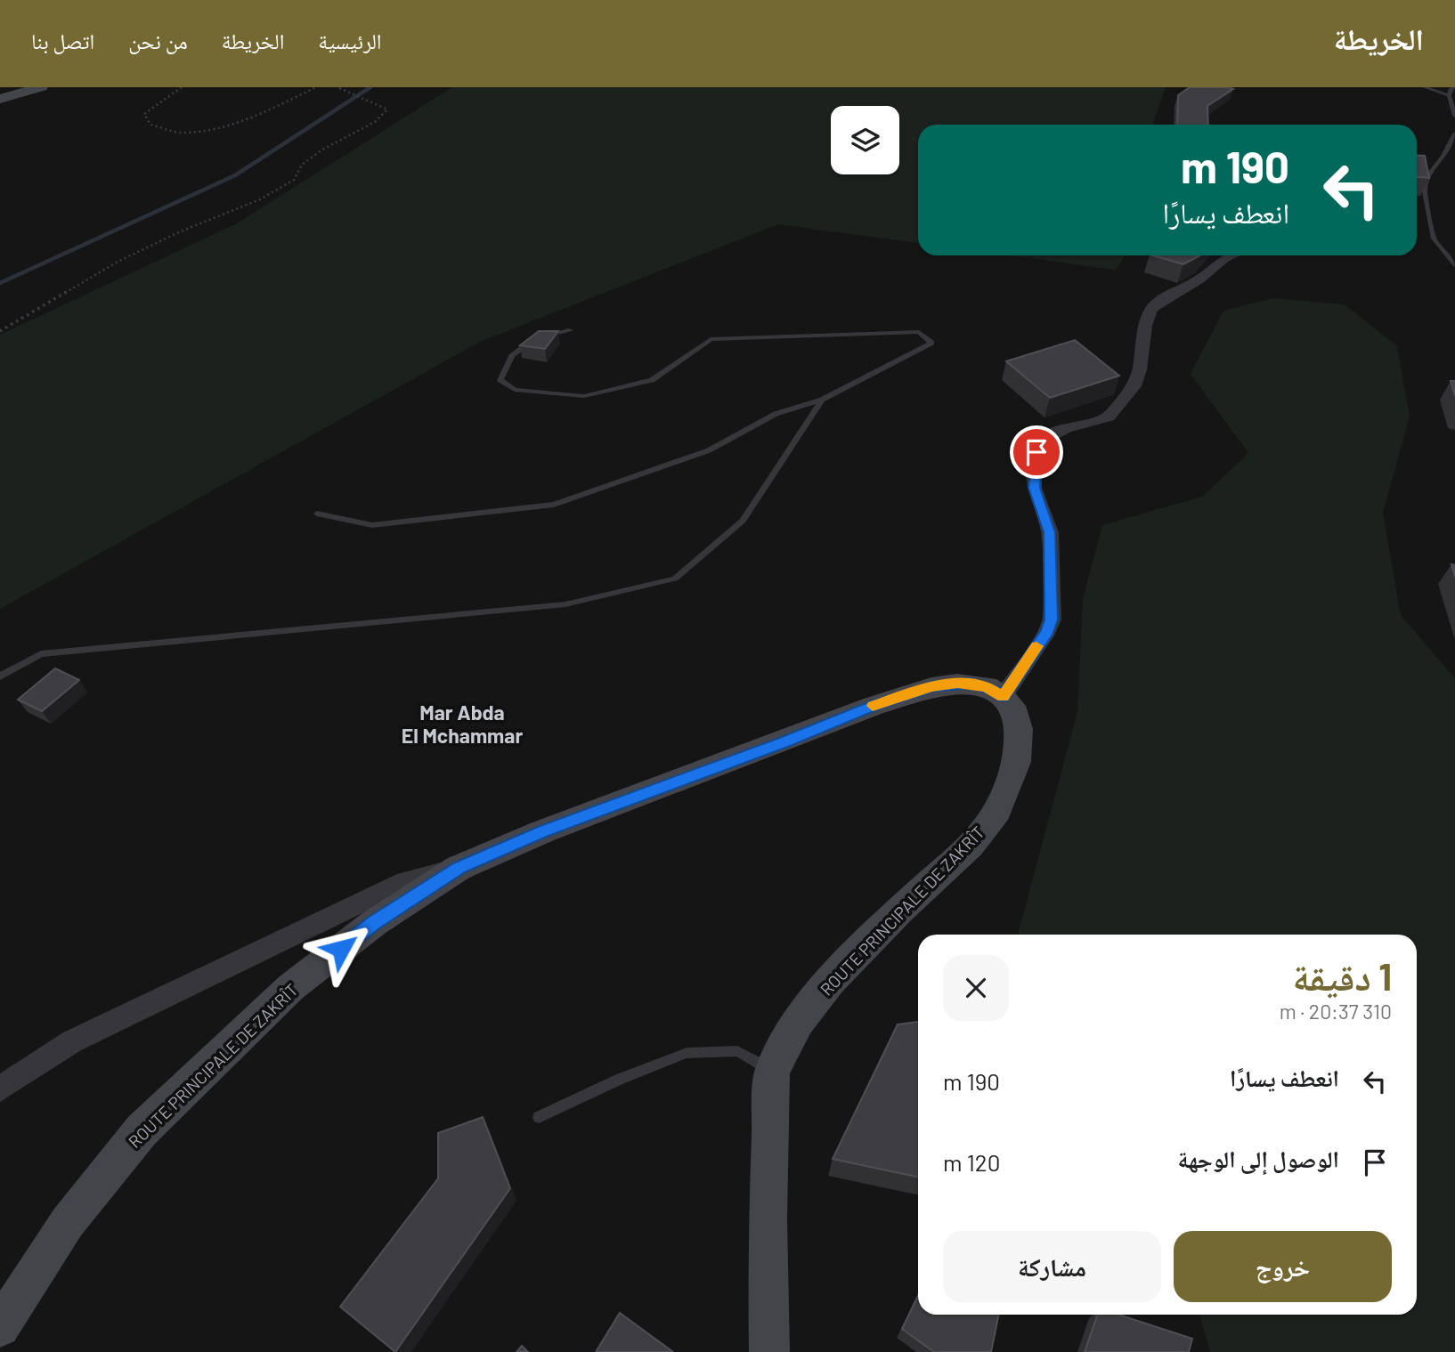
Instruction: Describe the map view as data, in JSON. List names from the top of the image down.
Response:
{
  "streets": {
    "street": ["ROUTE PRINCIPALE DE ZAKRÎT"]
  },
  "districts": ["Mar Abda El Mchammar"],
  "page": {
    "header": "الخريطة",
    "nav": [
      "الرئيسية",
      "الخريطة",
      "من نحن",
      "اتصل بنا"
    ],
    "turn": ["190 m", "انعطف يسارًا"],
    "heading": ["1 دقيقة", "310 m · 20:37"],
    "list": [
      {
        "name": "انعطف يسارًا",
        "value": "190 m"
      },
      {
        "name": "الوصول إلى الوجهة",
        "value": "120 m"
      }
    ],
    "buttons": ["خروج", "مشاركة"]
  }
}
